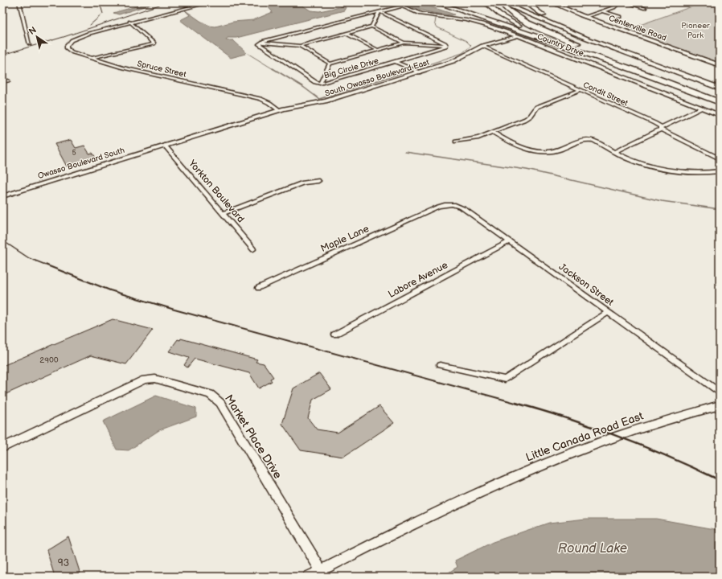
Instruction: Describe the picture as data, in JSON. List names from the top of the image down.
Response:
{
  "streets": {
    "street": [
      "Centerville Road",
      "Country Drive",
      "Big Circle Drive",
      "Spruce Street",
      "South Owasso Boulevard East",
      "Condit Street",
      "Owasso Boulevard South",
      "Yorkton Boulevard",
      "Maple Lane",
      "Labore Avenue",
      "Jackson Street",
      "Market Place Drive",
      "Little Canada Road East"
    ]
  },
  "crossings": [
    ["Country Drive", "South Owasso Boulevard East"],
    ["Spruce Street", "South Owasso Boulevard East"],
    ["South Owasso Boulevard East", "Condit Street"],
    ["South Owasso Boulevard East", "Owasso Boulevard South"],
    ["South Owasso Boulevard East", "Yorkton Boulevard"],
    ["Owasso Boulevard South", "Yorkton Boulevard"],
    ["Maple Lane", "Jackson Street"],
    ["Labore Avenue", "Jackson Street"],
    ["Market Place Drive", "Little Canada Road East"]
  ],
  "water": ["Round Lake"],
  "parks": ["Pioneer Park"],
  "house_numbers": ["5", "2900", "93"],
  "north": "top left"
}
